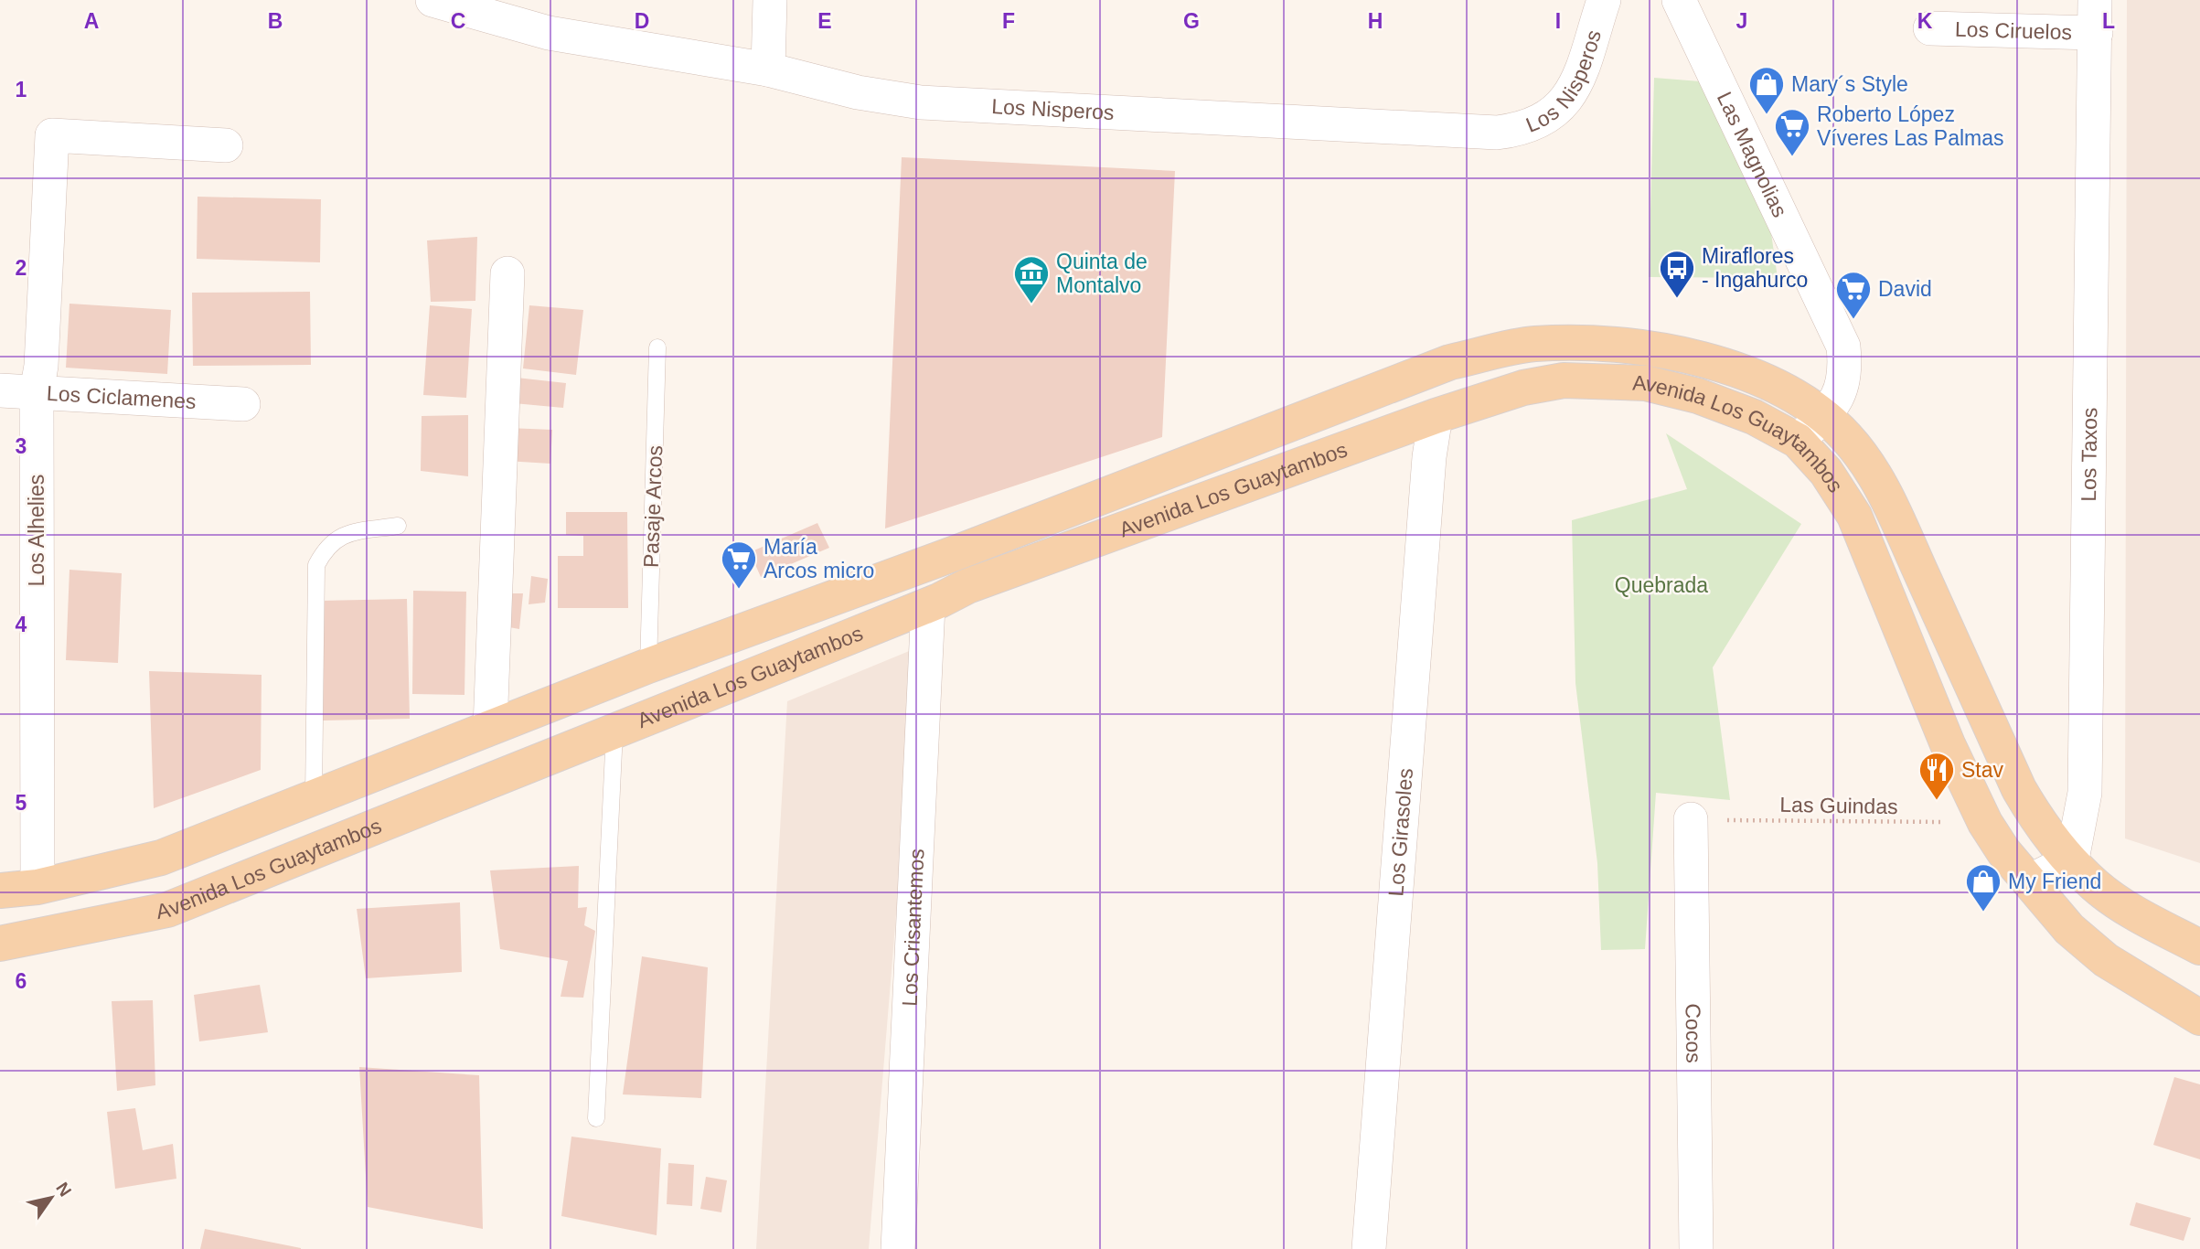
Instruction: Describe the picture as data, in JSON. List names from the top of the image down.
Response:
{
  "streets": {
    "main road": ["Avenida Los Guaytambos"],
    "street": [
      "Los Ciruelos",
      "Los Nisperos",
      "Las Magnolias",
      "Los Ciclamenes",
      "Los Taxos",
      "Los Alhelies",
      "Los Girasoles",
      "Los Crisantemos",
      "Cocos"
    ],
    "lane": ["Pasaje Arcos"],
    "path": ["Las Guindas"]
  },
  "crossings": [
    ["Los Ciruelos", "Los Taxos"],
    ["Las Magnolias", "Avenida Los Guaytambos"],
    ["Los Ciclamenes", "Los Alhelies"],
    ["Avenida Los Guaytambos", "Los Taxos"],
    ["Avenida Los Guaytambos", "Pasaje Arcos"],
    ["Avenida Los Guaytambos", "Los Alhelies"],
    ["Avenida Los Guaytambos", "Las Guindas"],
    ["Avenida Los Guaytambos", "Los Girasoles"],
    ["Avenida Los Guaytambos", "Los Crisantemos"],
    ["Las Guindas", "Cocos"]
  ],
  "parks": ["Quebrada"],
  "places": {
    "shop": ["Mary´s Style", "My Friend"],
    "supermarket": ["Roberto López Víveres Las Palmas", "David", "María Arcos micro"],
    "bus stop": ["Miraflores - Ingahurco"],
    "museum": ["Quinta de Montalvo"],
    "restaurant": ["Stav"]
  },
  "north": "top right",
  "grid": {
    "columns": [
      "A",
      "B",
      "C",
      "D",
      "E",
      "F",
      "G",
      "H",
      "I",
      "J",
      "K",
      "L"
    ],
    "rows": [
      "1",
      "2",
      "3",
      "4",
      "5",
      "6"
    ]
  }
}
